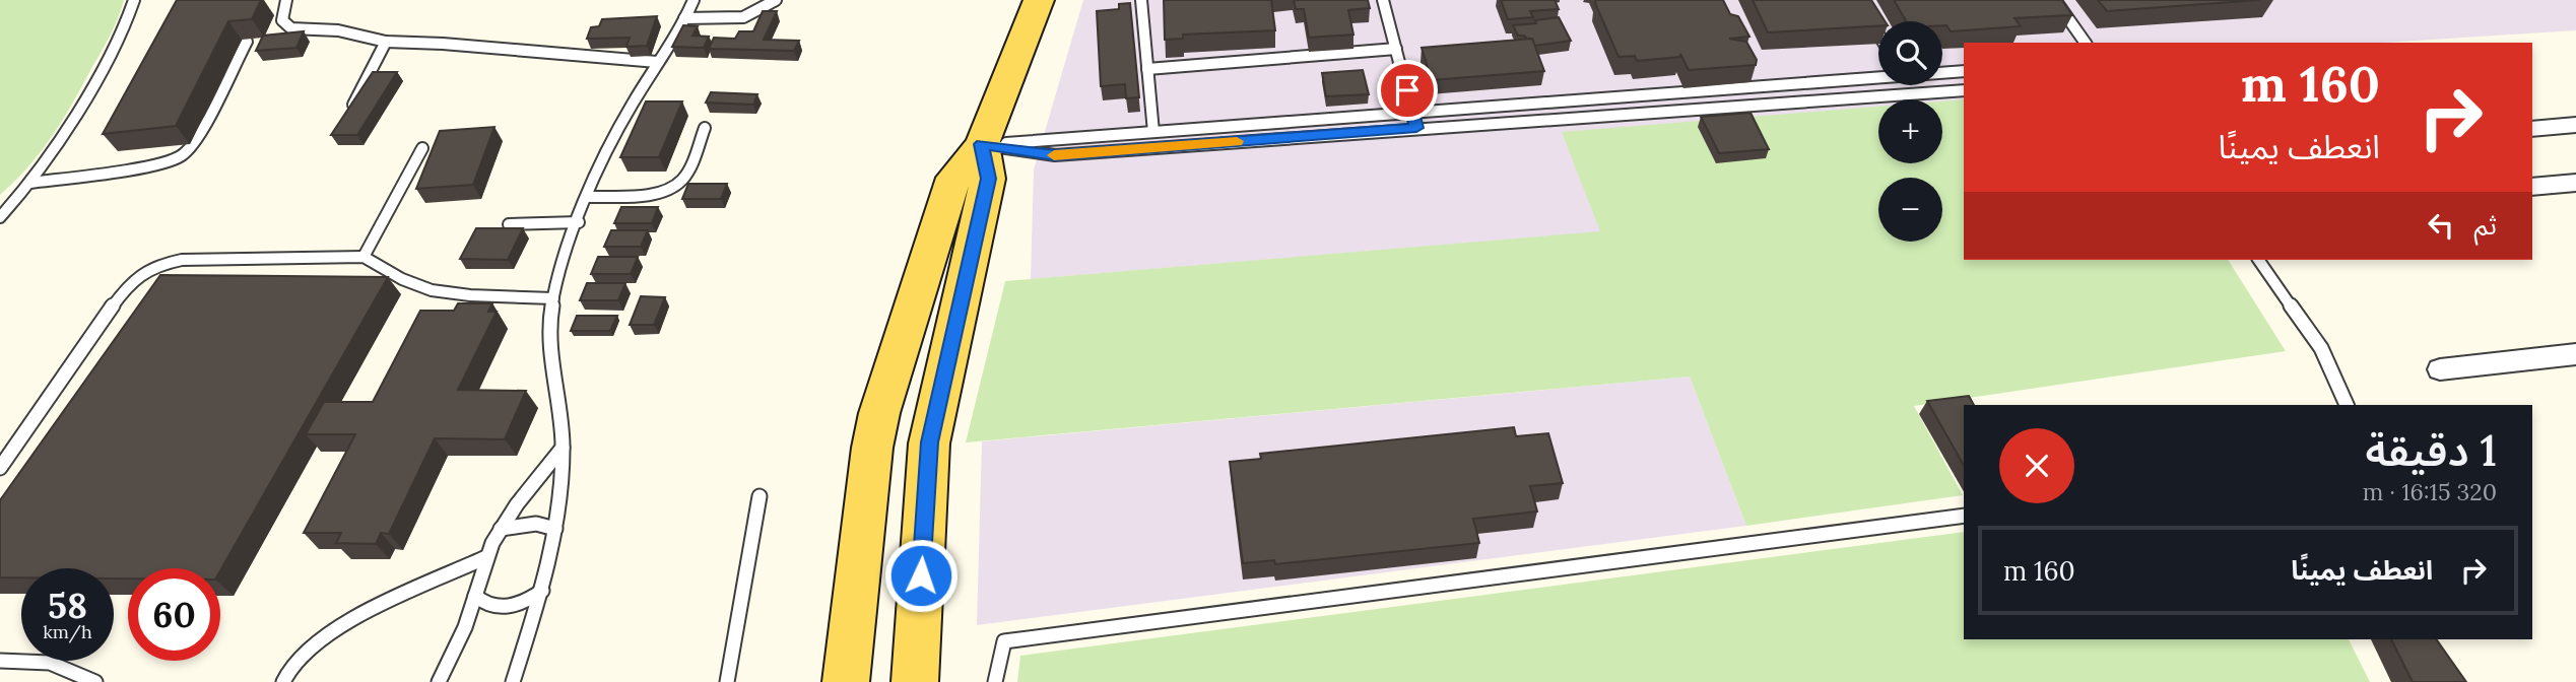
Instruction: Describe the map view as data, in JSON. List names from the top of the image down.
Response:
{
  "page": {
    "map_buttons": ["+", "−"],
    "turn": ["160 m", "انعطف يمينًا"],
    "then": "ثم",
    "heading": ["1 دقيقة", "320 m · 16:15"],
    "list": [
      {
        "name": "انعطف يمينًا",
        "value": "160 m"
      }
    ],
    "speed": "58 km/h",
    "limit": "60"
  }
}
